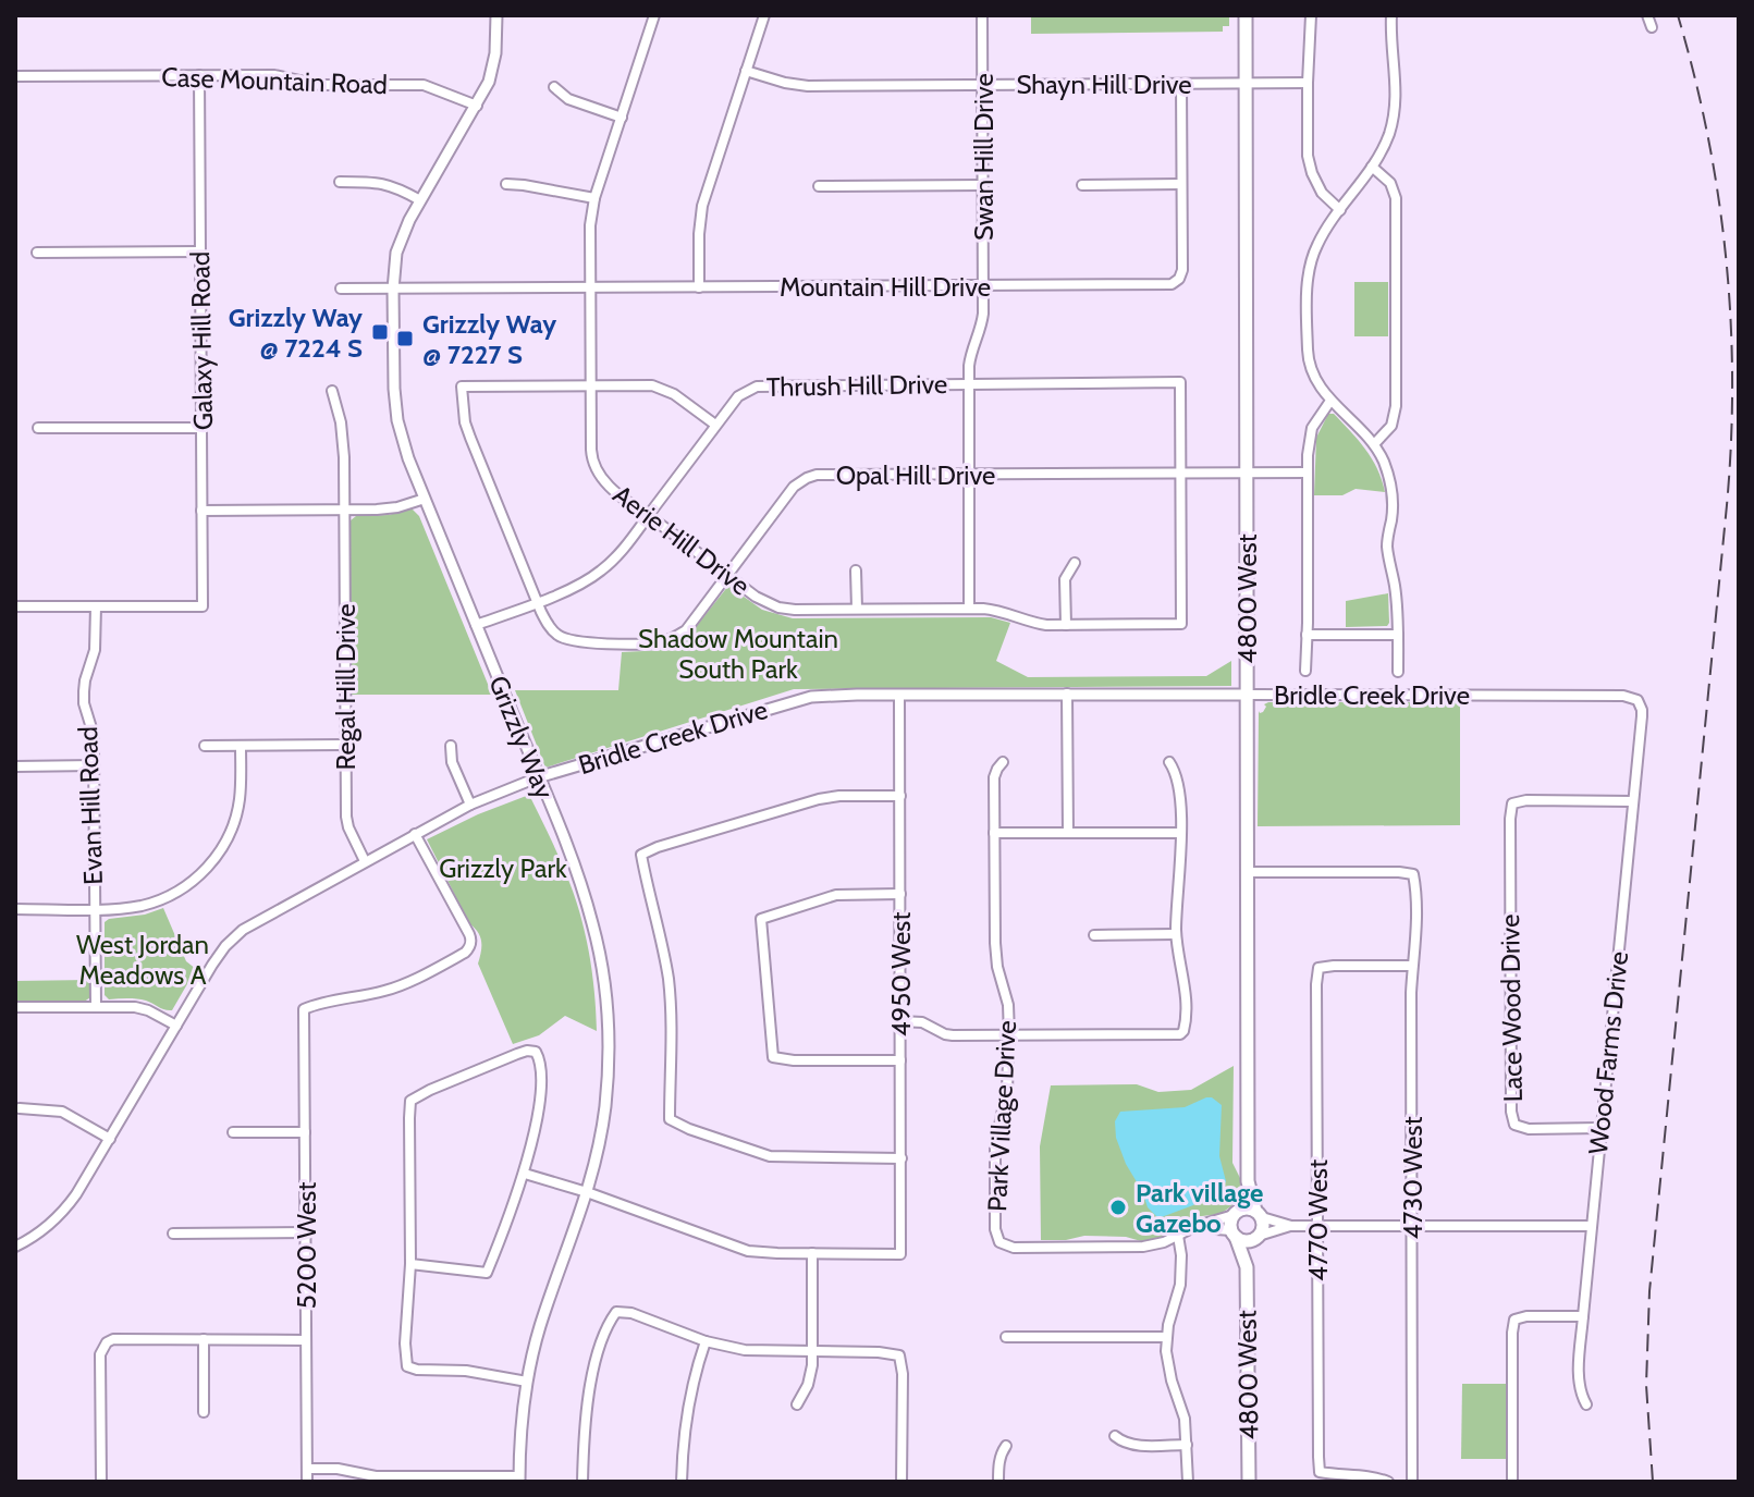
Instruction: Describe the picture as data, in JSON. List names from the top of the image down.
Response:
{
  "streets": {
    "main road": ["4800 West"],
    "street": [
      "Case Mountain Road",
      "Shayn Hill Drive",
      "Swan Hill Drive",
      "Mountain Hill Drive",
      "Galaxy Hill Road",
      "Thrush Hill Drive",
      "Opal Hill Drive",
      "Aerie Hill Drive",
      "Regal Hill Drive",
      "Bridle Creek Drive",
      "Grizzly Way",
      "Evan Hill Road",
      "4950 West",
      "Lace Wood Drive",
      "Wood Farms Drive",
      "Park Village Drive",
      "4730 West",
      "4770 West",
      "5200 West"
    ]
  },
  "crossings": [
    ["Case Mountain Road", "Galaxy Hill Road"],
    ["Case Mountain Road", "Grizzly Way"],
    ["Shayn Hill Drive", "Swan Hill Drive"],
    ["Shayn Hill Drive", "Mountain Hill Drive"],
    ["Shayn Hill Drive", "4800 West"],
    ["Swan Hill Drive", "Mountain Hill Drive"],
    ["Swan Hill Drive", "Thrush Hill Drive"],
    ["Swan Hill Drive", "Opal Hill Drive"],
    ["Swan Hill Drive", "Aerie Hill Drive"],
    ["Mountain Hill Drive", "Aerie Hill Drive"],
    ["Mountain Hill Drive", "Grizzly Way"],
    ["Galaxy Hill Road", "Evan Hill Road"],
    ["Thrush Hill Drive", "Opal Hill Drive"],
    ["Thrush Hill Drive", "Aerie Hill Drive"],
    ["Thrush Hill Drive", "Grizzly Way"],
    ["Opal Hill Drive", "Aerie Hill Drive"],
    ["Opal Hill Drive", "4800 West"],
    ["4800 West", "Bridle Creek Drive"],
    ["4800 West", "Park Village Drive"],
    ["4800 West", "4730 West"],
    ["Regal Hill Drive", "Bridle Creek Drive"],
    ["Bridle Creek Drive", "Grizzly Way"],
    ["Bridle Creek Drive", "4950 West"],
    ["Bridle Creek Drive", "Wood Farms Drive"],
    ["Bridle Creek Drive", "5200 West"],
    ["Lace Wood Drive", "Wood Farms Drive"],
    ["4730 West", "4770 West"]
  ],
  "parks": ["Shadow Mountain South Park", "Grizzly Park", "West Jordan Meadows A"],
  "places": {
    "transit": ["Grizzly Way @ 7224 S", "Grizzly Way @ 7227 S"],
    "other": ["Park village Gazebo"]
  }
}
